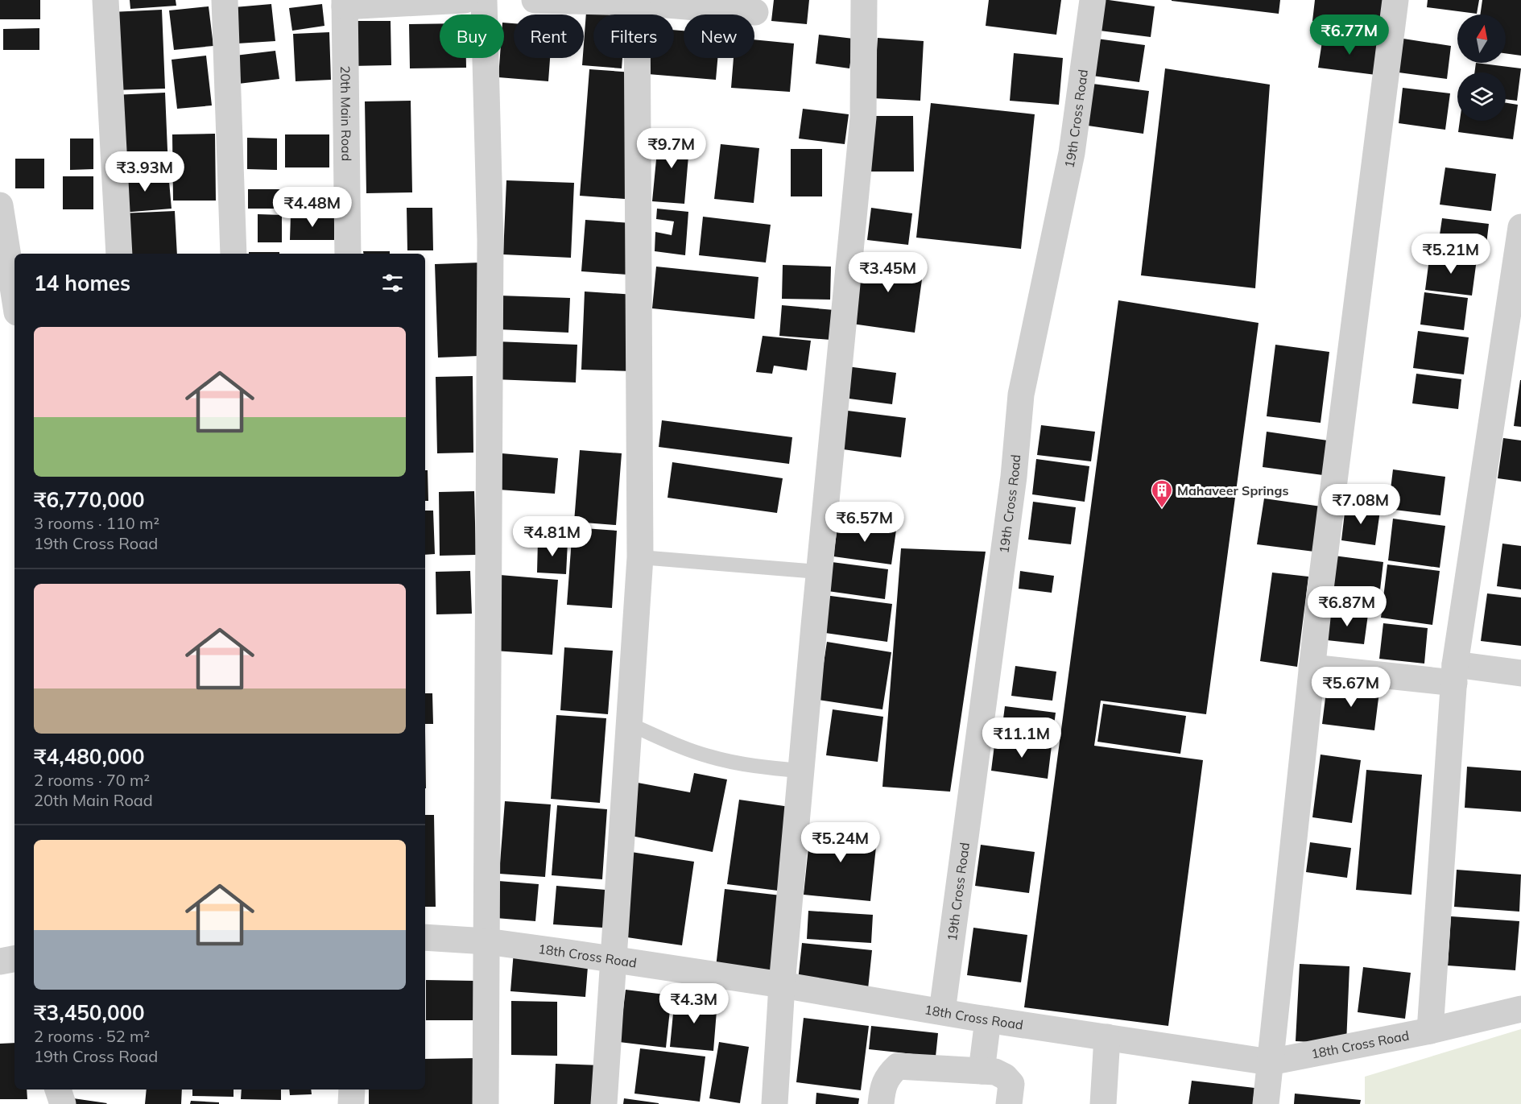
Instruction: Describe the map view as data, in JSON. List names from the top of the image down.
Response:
{
  "streets": {
    "street": ["20th Main Road", "19th Cross Road", "18th Cross Road"]
  },
  "crossings": [
    ["19th Cross Road", "18th Cross Road"]
  ],
  "places": {
    "building": ["Mahaveer Springs"]
  },
  "north": "top",
  "page": {
    "price": [
      "₹6.77M",
      "₹9.7M",
      "₹3.93M",
      "₹4.48M",
      "₹5.21M",
      "₹3.45M",
      "₹7.08M",
      "₹6.57M",
      "₹4.81M",
      "₹6.87M",
      "₹5.67M",
      "₹11.1M",
      "₹5.24M",
      "₹4.3M"
    ],
    "chip": [
      "Buy",
      "Rent",
      "Filters",
      "New"
    ],
    "heading": "14 homes",
    "list": [
      {
        "name": "₹6,770,000",
        "note": "3 rooms · 110 m² · 19th Cross Road"
      },
      {
        "name": "₹4,480,000",
        "note": "2 rooms · 70 m² · 20th Main Road"
      },
      {
        "name": "₹3,450,000",
        "note": "2 rooms · 52 m² · 19th Cross Road"
      }
    ]
  }
}
